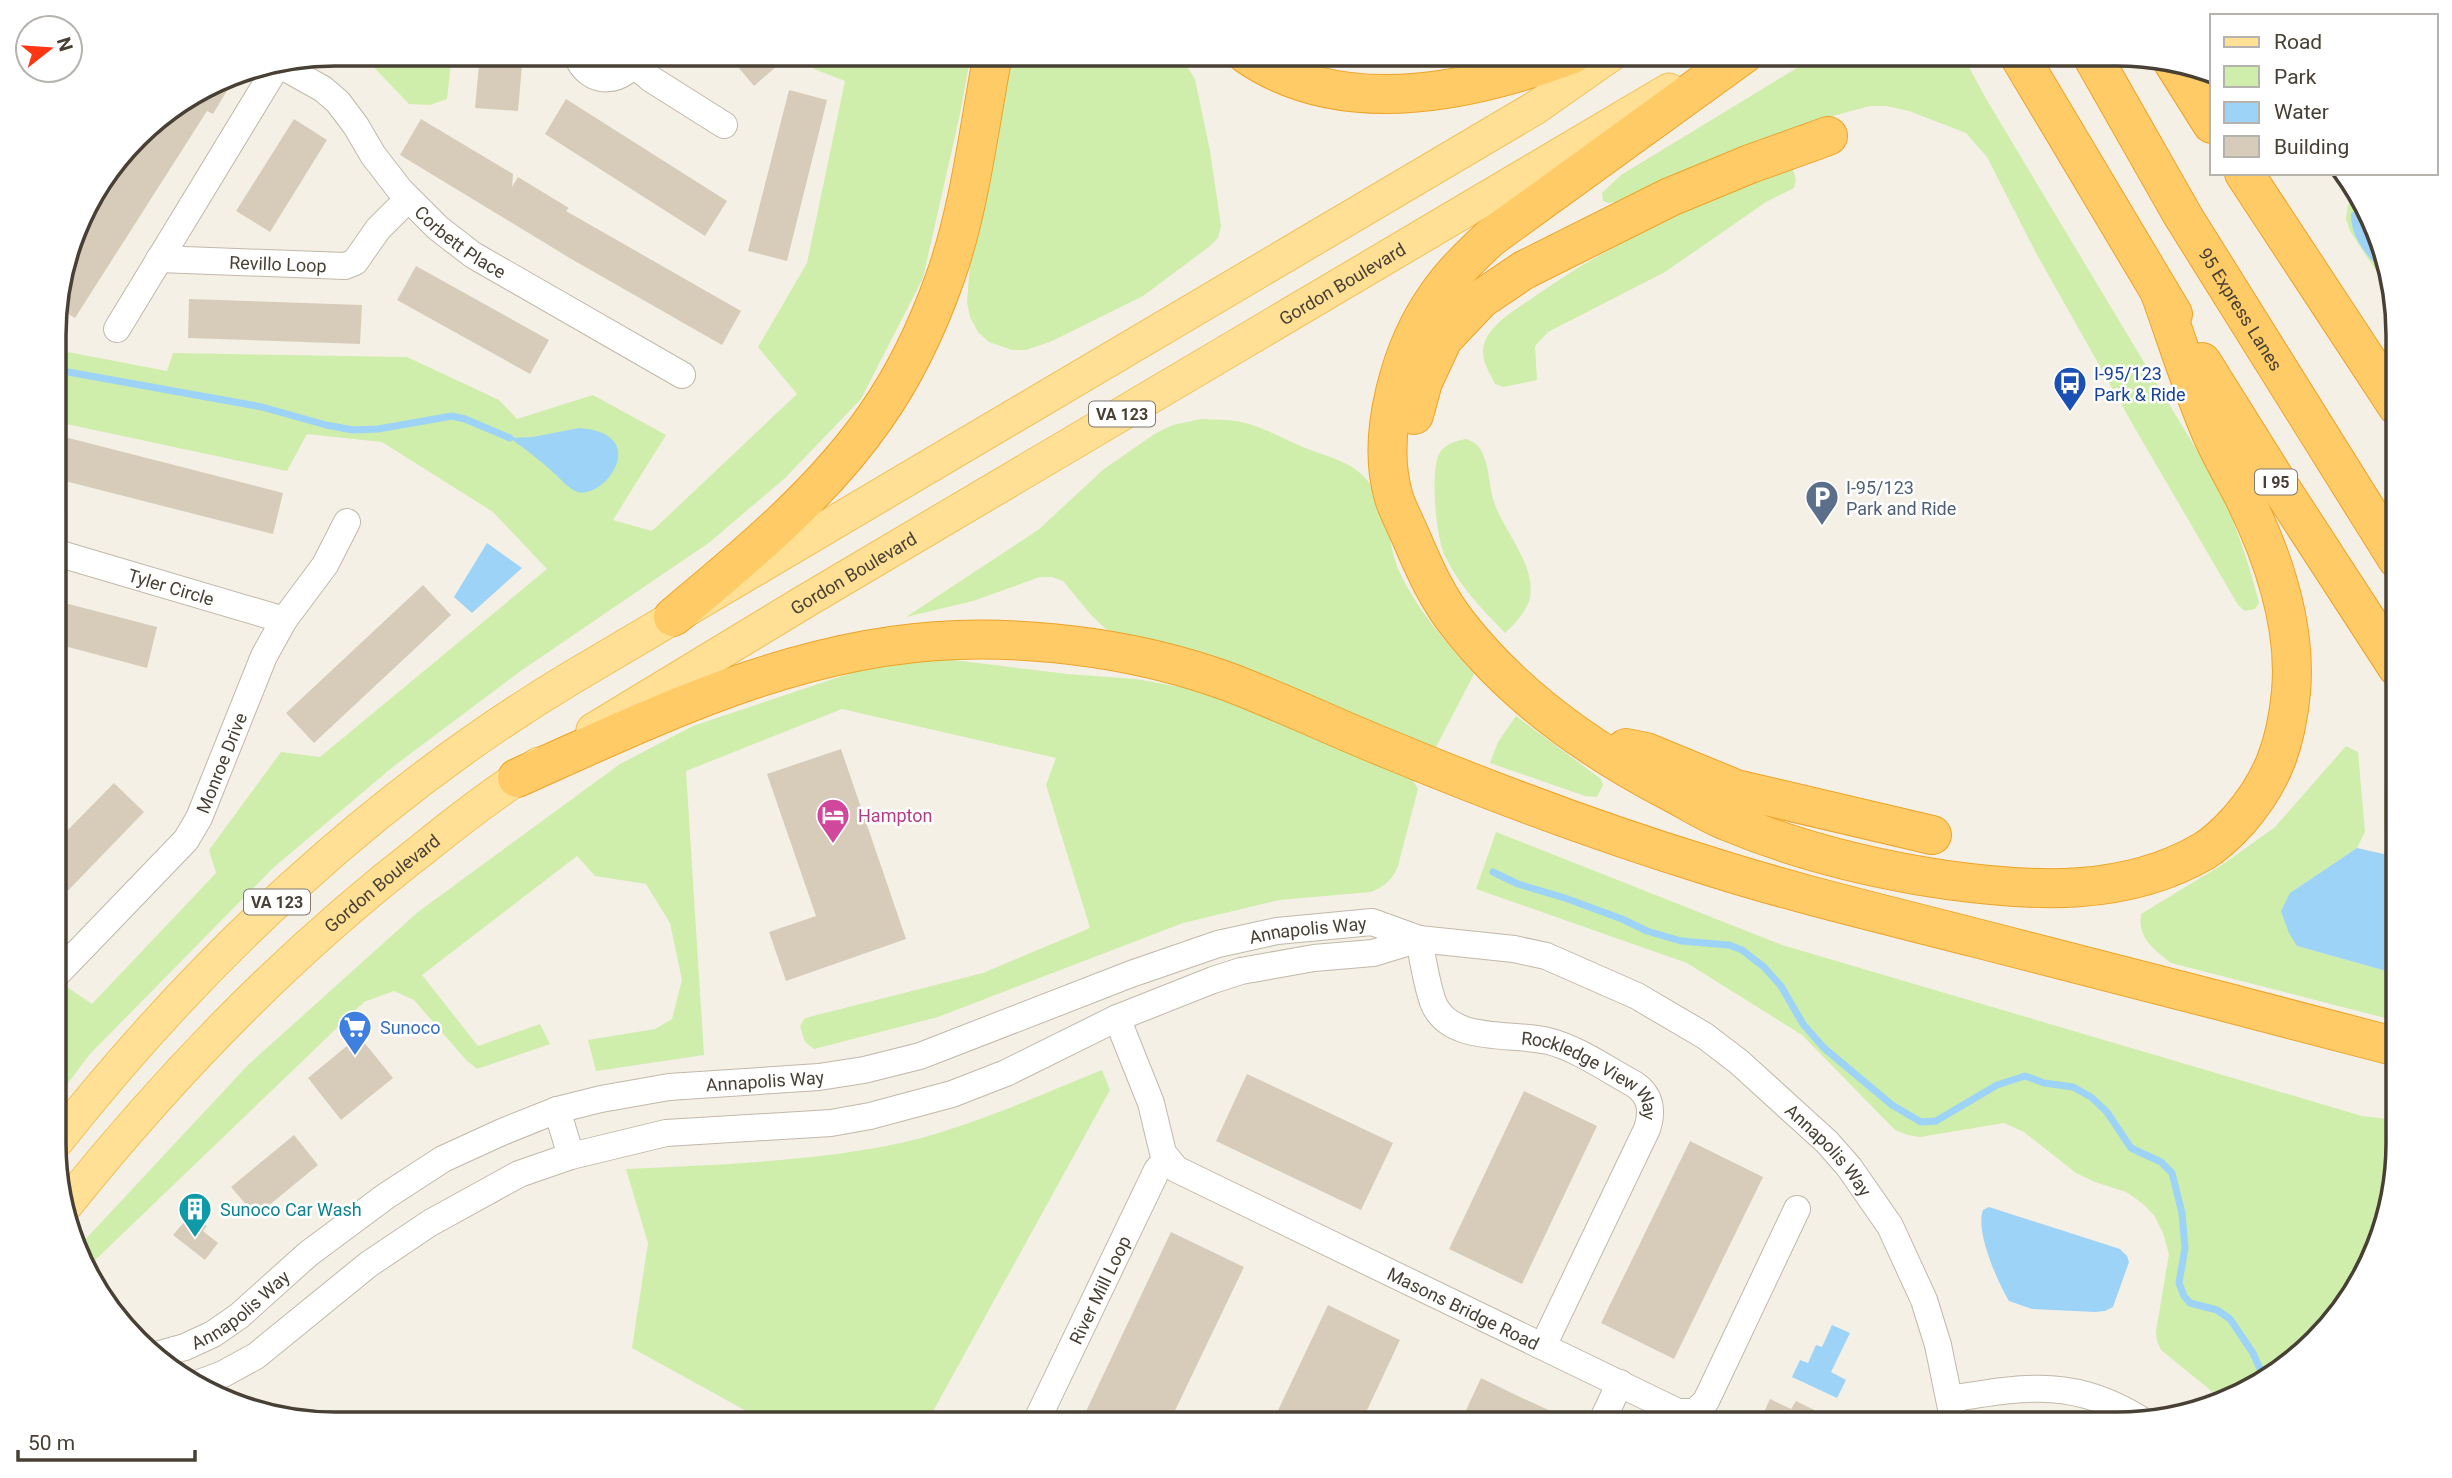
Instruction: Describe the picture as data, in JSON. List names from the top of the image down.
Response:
{
  "streets": {
    "highway": ["95 Express Lanes", "I 95"],
    "main road": ["Gordon Boulevard", "VA 123"],
    "street": [
      "Corbett Place",
      "Revillo Loop",
      "Tyler Circle",
      "Monroe Drive",
      "Annapolis Way",
      "Rockledge View Way",
      "River Mill Loop",
      "Masons Bridge Road"
    ]
  },
  "crossings": [
    ["Corbett Place", "Revillo Loop"],
    ["Tyler Circle", "Monroe Drive"],
    ["Annapolis Way", "Rockledge View Way"],
    ["Rockledge View Way", "Masons Bridge Road"],
    ["River Mill Loop", "Masons Bridge Road"]
  ],
  "places": {
    "bus stop": ["I-95/123 Park & Ride"],
    "parking": ["I-95/123 Park and Ride"],
    "hotel": ["Hampton"],
    "supermarket": ["Sunoco"],
    "building": ["Sunoco Car Wash"]
  },
  "legend": [
    "Road",
    "Park",
    "Water",
    "Building"
  ],
  "scale_bar": "50 m",
  "north": "right"
}
